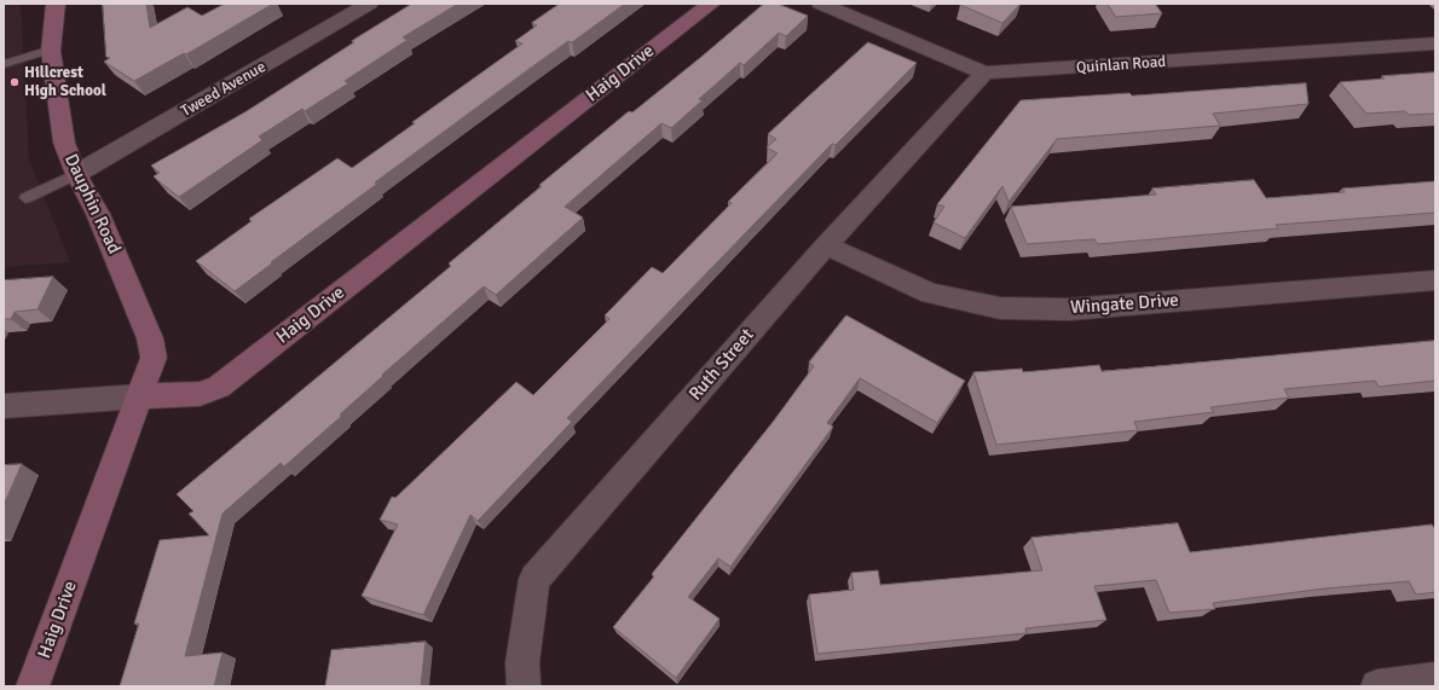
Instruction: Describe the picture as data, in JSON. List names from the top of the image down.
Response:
{
  "streets": {
    "street": [
      "Quinlan Road",
      "Haig Drive",
      "Tweed Avenue",
      "Dauphin Road",
      "Wingate Drive",
      "Ruth Street"
    ]
  },
  "crossings": [
    ["Quinlan Road", "Ruth Street"],
    ["Haig Drive", "Dauphin Road"],
    ["Tweed Avenue", "Dauphin Road"],
    ["Wingate Drive", "Ruth Street"]
  ],
  "places": ["Hillcrest High School"]
}
